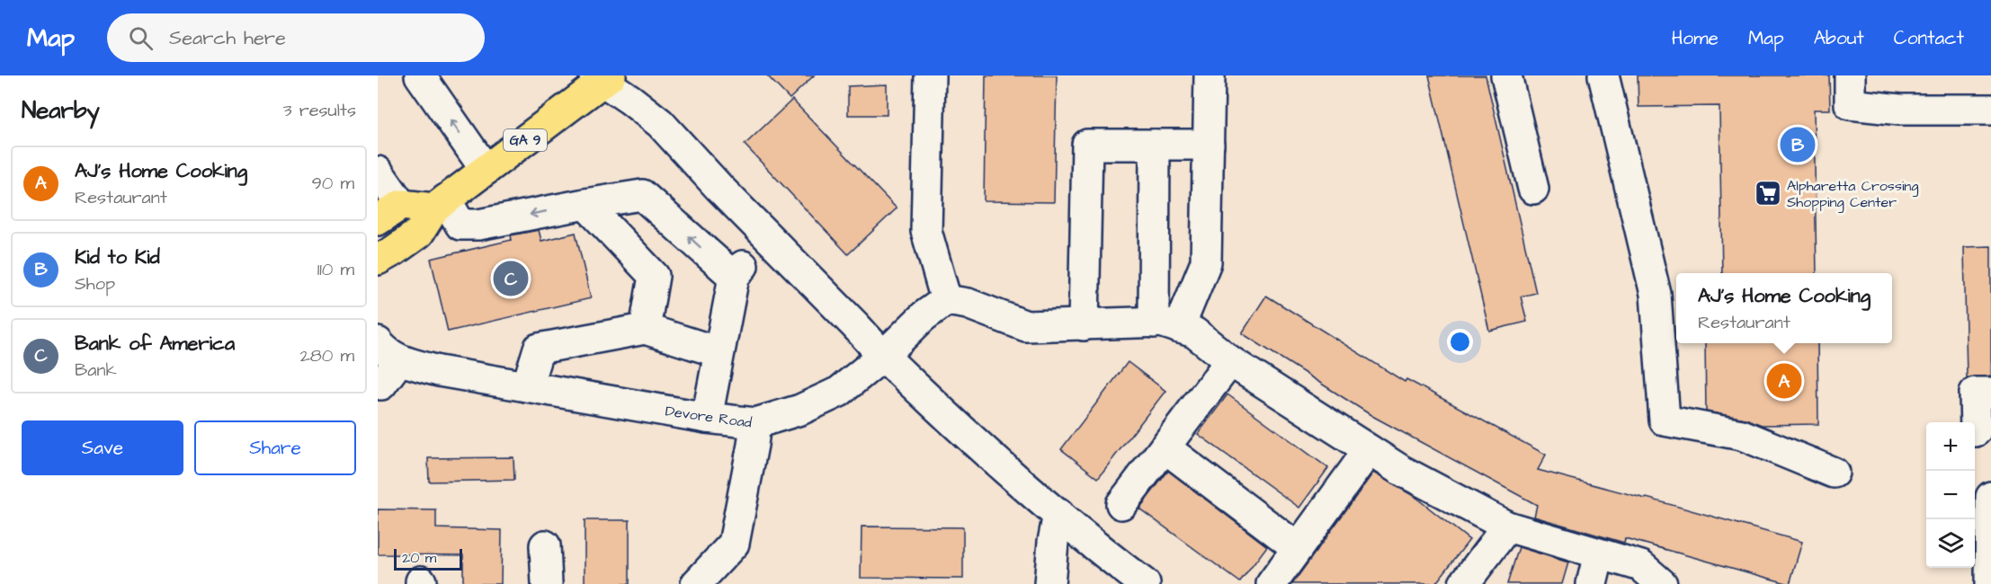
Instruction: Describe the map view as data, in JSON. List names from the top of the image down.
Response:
{
  "streets": {
    "highway": ["GA 9"],
    "street": ["Devore Road"]
  },
  "places": {
    "supermarket": ["Alpharetta Crossing Shopping Center"]
  },
  "scale_bar": "20 m",
  "page": {
    "header": "Map",
    "search": "Search here",
    "nav": [
      "Home",
      "Map",
      "About",
      "Contact"
    ],
    "heading": ["Nearby", "3 results"],
    "pins": ["B", "C", "A"],
    "list": [
      {
        "mark": "A",
        "name": "AJ's Home Cooking",
        "note": "Restaurant",
        "value": "90 m"
      },
      {
        "mark": "B",
        "name": "Kid to Kid",
        "note": "Shop",
        "value": "110 m"
      },
      {
        "mark": "C",
        "name": "Bank of America",
        "note": "Bank",
        "value": "280 m"
      }
    ],
    "popup": ["AJ's Home Cooking", "Restaurant"],
    "buttons": ["Save", "Share"],
    "map_buttons": ["+", "−"],
    "scale": "20 m"
  }
}
